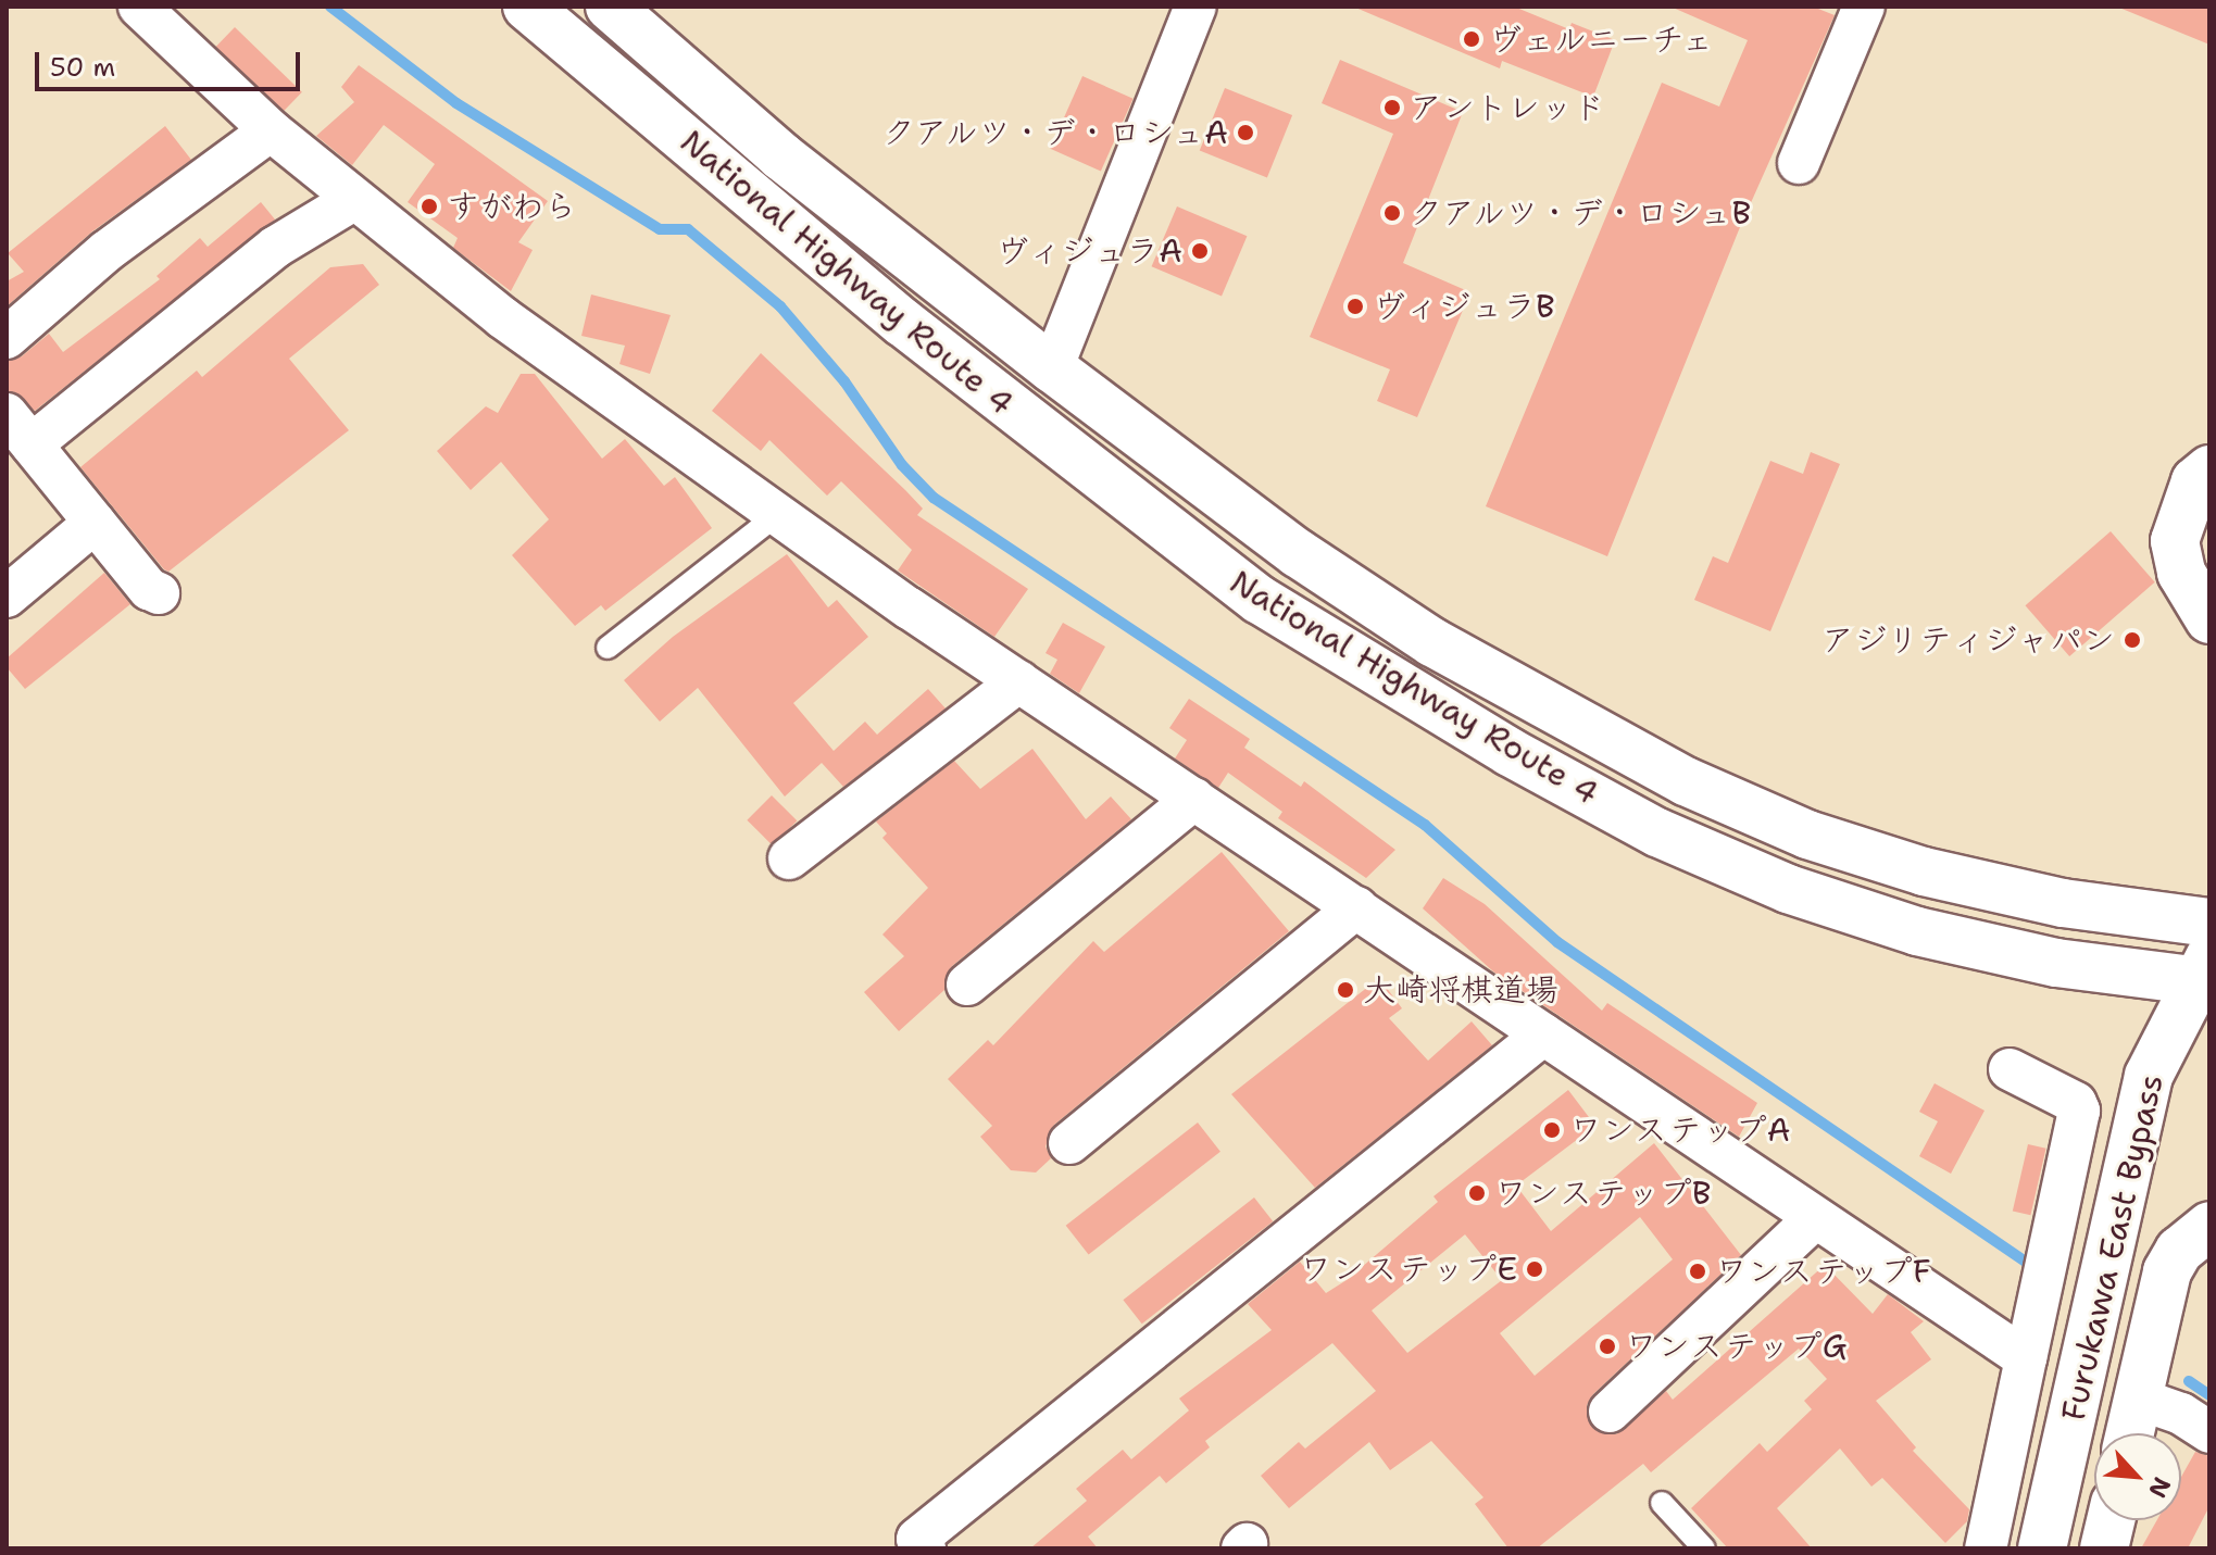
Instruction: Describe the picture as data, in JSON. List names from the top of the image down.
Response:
{
  "streets": {
    "main road": ["National Highway Route 4", "Furukawa East Bypass"]
  },
  "crossings": [
    ["National Highway Route 4", "Furukawa East Bypass"]
  ],
  "places": [
    "ヴェルニーチェ",
    "アントレッド",
    "クアルツ・デ・ロシュA",
    "すがわら",
    "クアルツ・デ・ロシュB",
    "ヴィジュラA",
    "ヴィジュラB",
    "アジリティジャパン",
    "大崎将棋道場",
    "ワンステップA",
    "ワンステップB",
    "ワンステップE",
    "ワンステップF",
    "ワンステップG"
  ],
  "scale_bar": "50 m",
  "north": "bottom right"
}
